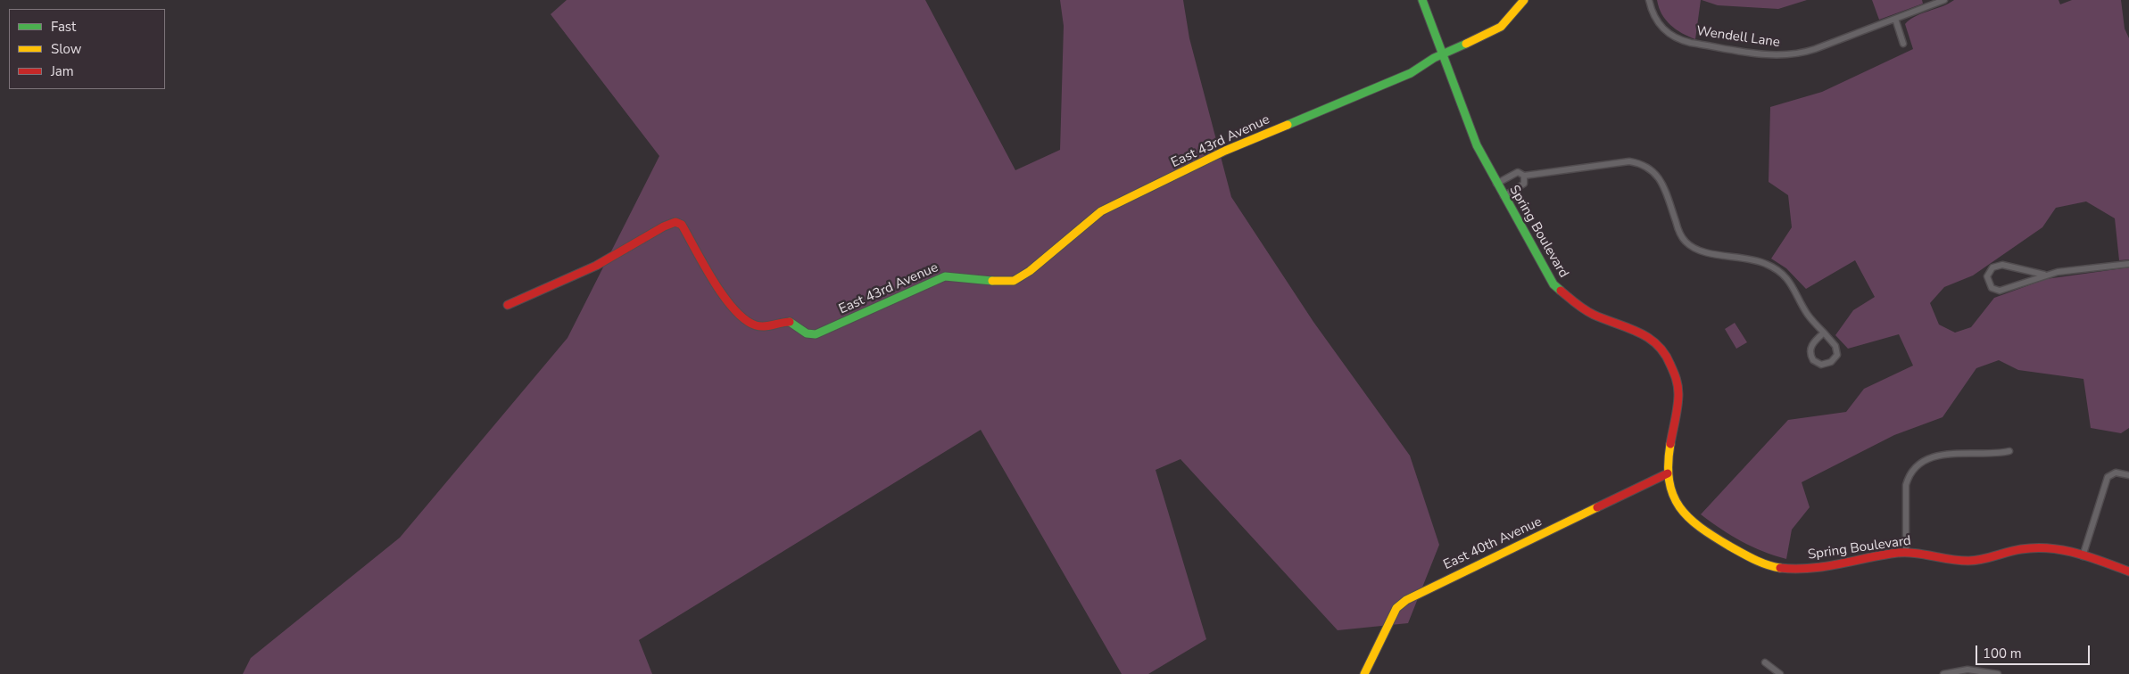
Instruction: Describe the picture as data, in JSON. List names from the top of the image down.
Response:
{
  "streets": {
    "street": [
      "Wendell Lane",
      "East 43rd Avenue",
      "Spring Boulevard",
      "East 40th Avenue"
    ]
  },
  "crossings": [
    ["East 43rd Avenue", "Spring Boulevard"],
    ["Spring Boulevard", "East 40th Avenue"]
  ],
  "legend": ["Fast", "Slow", "Jam"],
  "scale_bar": "100 m"
}
